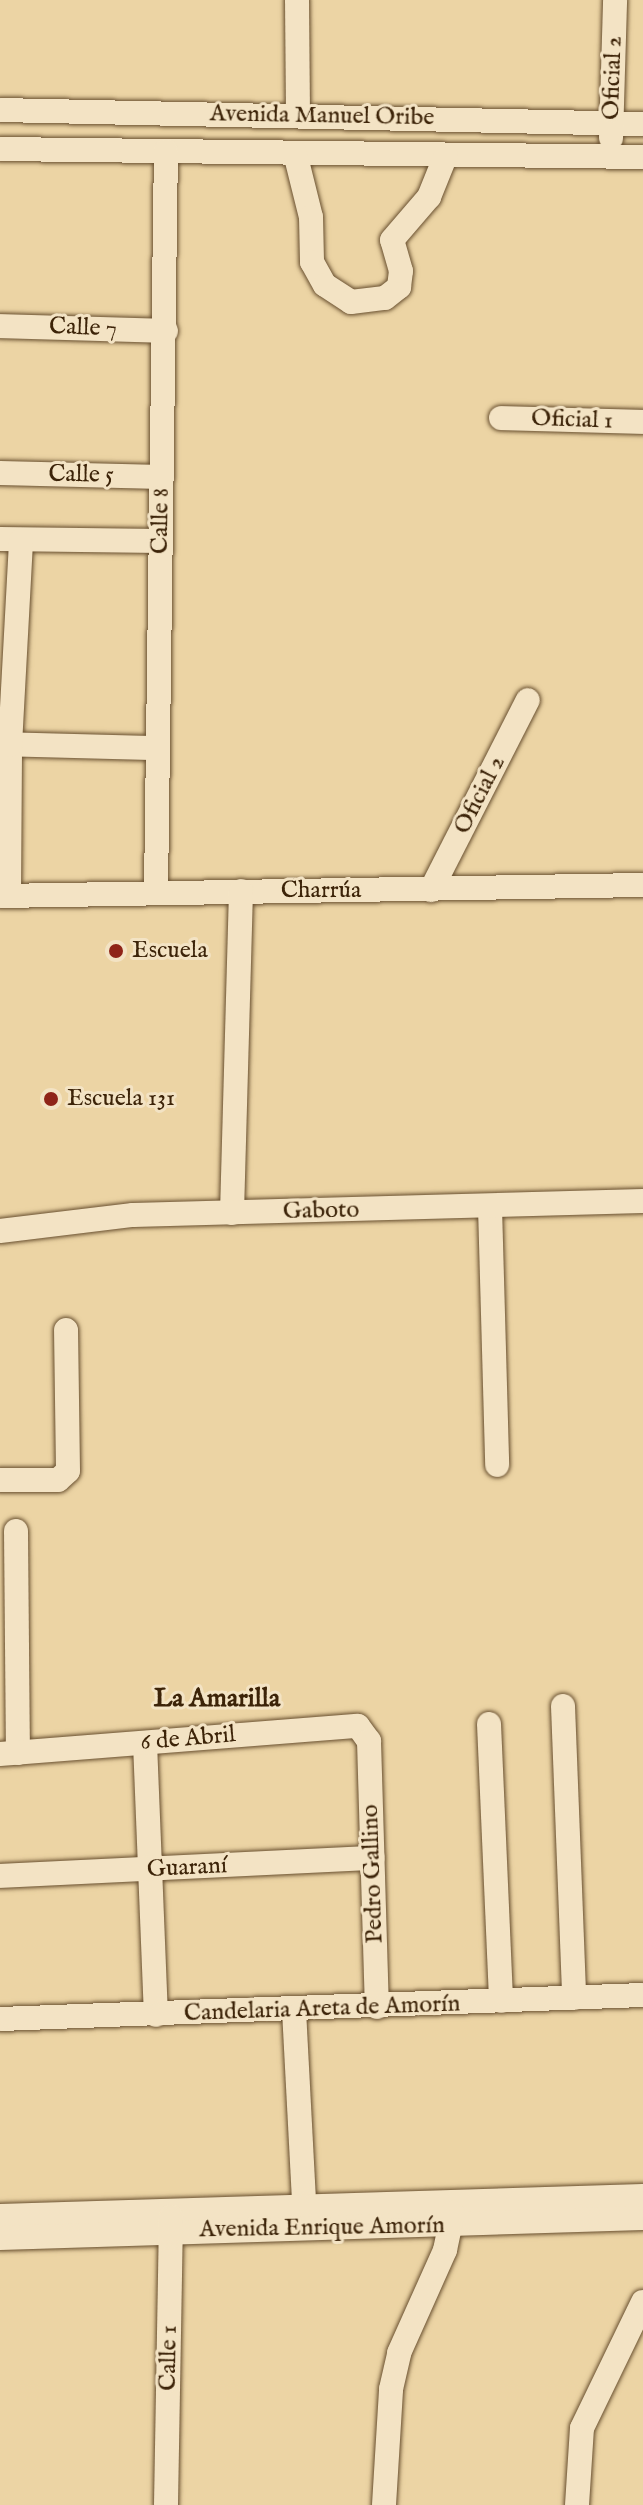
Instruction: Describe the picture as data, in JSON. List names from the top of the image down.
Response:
{
  "streets": {
    "street": [
      "Oficial 2",
      "Avenida Manuel Oribe",
      "Calle 7",
      "Oficial 1",
      "Calle 5",
      "Calle 8",
      "Charrúa",
      "Gaboto",
      "6 de Abril",
      "Guaraní",
      "Pedro Gallino",
      "Candelaria Areta de Amorín",
      "Avenida Enrique Amorín",
      "Calle 1"
    ]
  },
  "crossings": [
    ["Oficial 2", "Avenida Manuel Oribe"],
    ["Oficial 2", "Charrúa"],
    ["Avenida Manuel Oribe", "Calle 8"],
    ["Calle 7", "Calle 8"],
    ["Calle 5", "Calle 8"],
    ["Calle 8", "Charrúa"],
    ["6 de Abril", "Pedro Gallino"],
    ["Guaraní", "Pedro Gallino"],
    ["Pedro Gallino", "Candelaria Areta de Amorín"],
    ["Avenida Enrique Amorín", "Calle 1"]
  ],
  "districts": ["La Amarilla"],
  "places": ["Escuela", "Escuela 131"]
}
